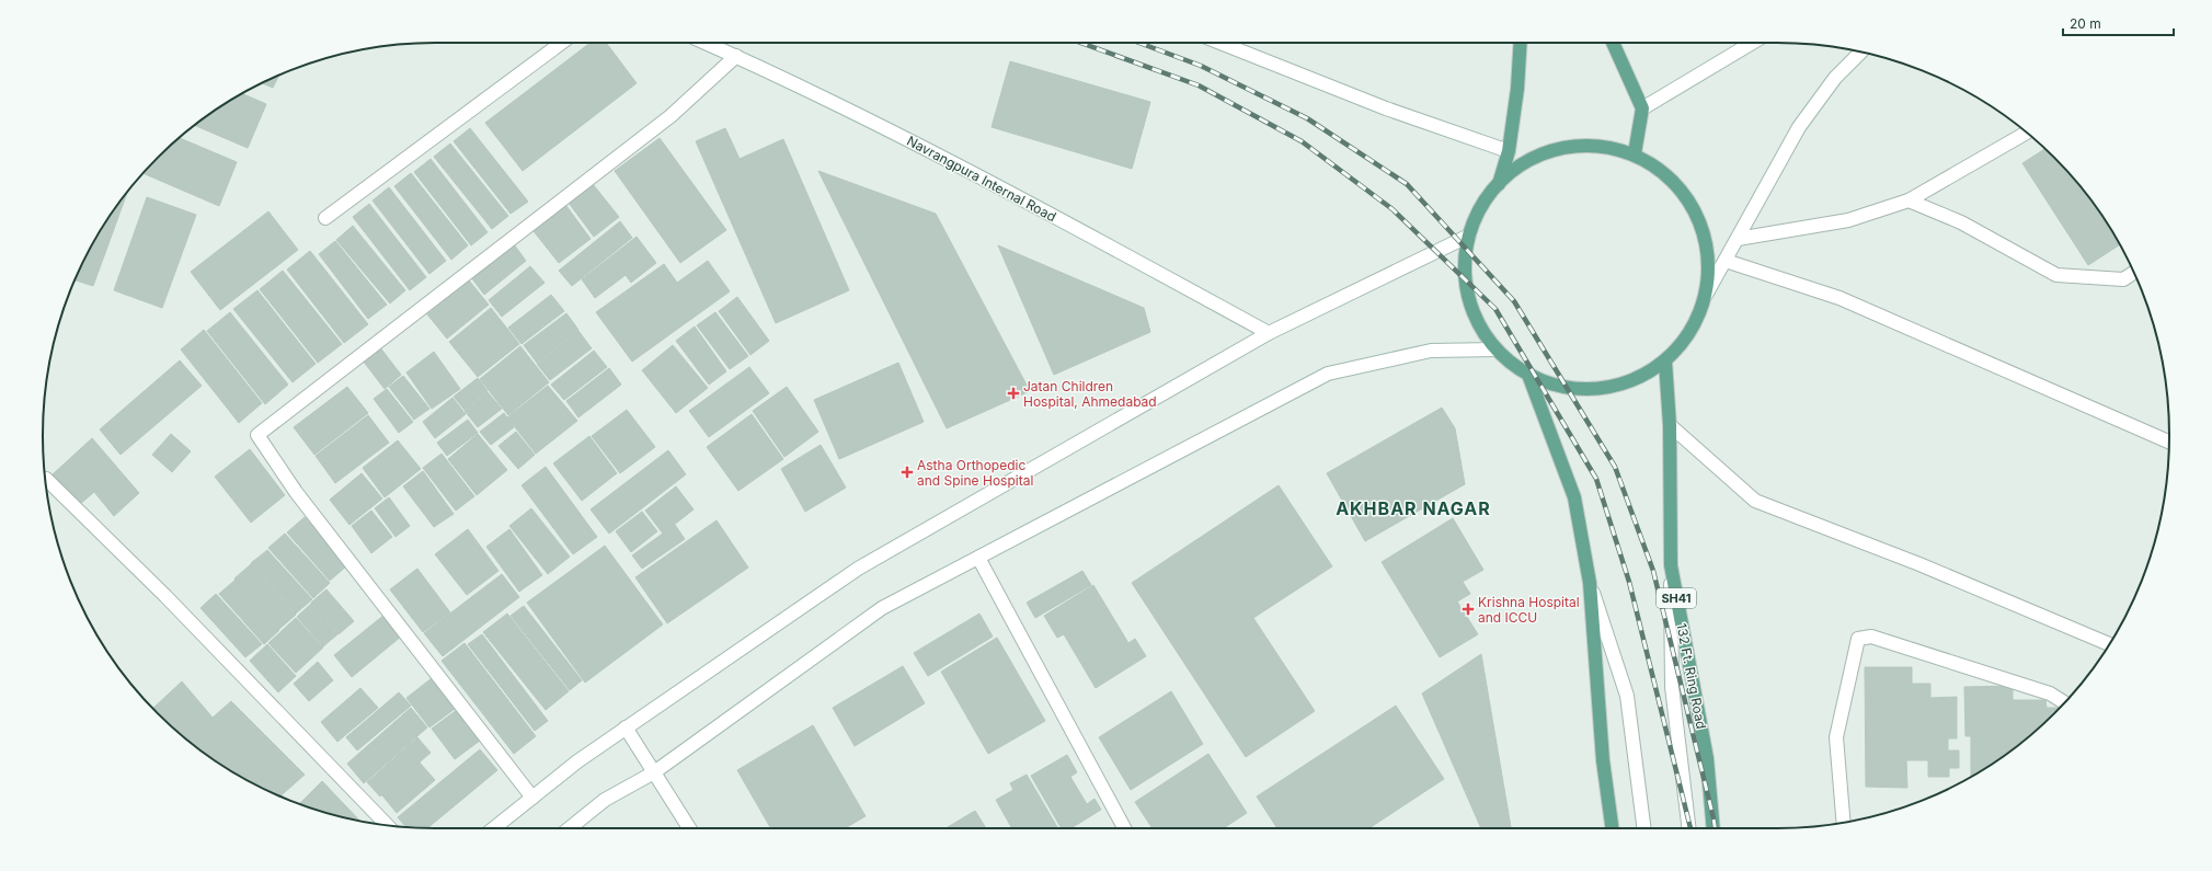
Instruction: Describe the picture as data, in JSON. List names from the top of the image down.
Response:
{
  "streets": {
    "main road": ["SH41", "132 Ft. Ring Road"],
    "street": ["Navrangpura Internal Road"]
  },
  "districts": ["AKHBAR NAGAR"],
  "places": {
    "health": ["Jatan Children Hospital, Ahmedabad", "Astha Orthopedic and Spine Hospital", "Krishna Hospital and ICCU"]
  },
  "scale_bar": "20 m"
}
